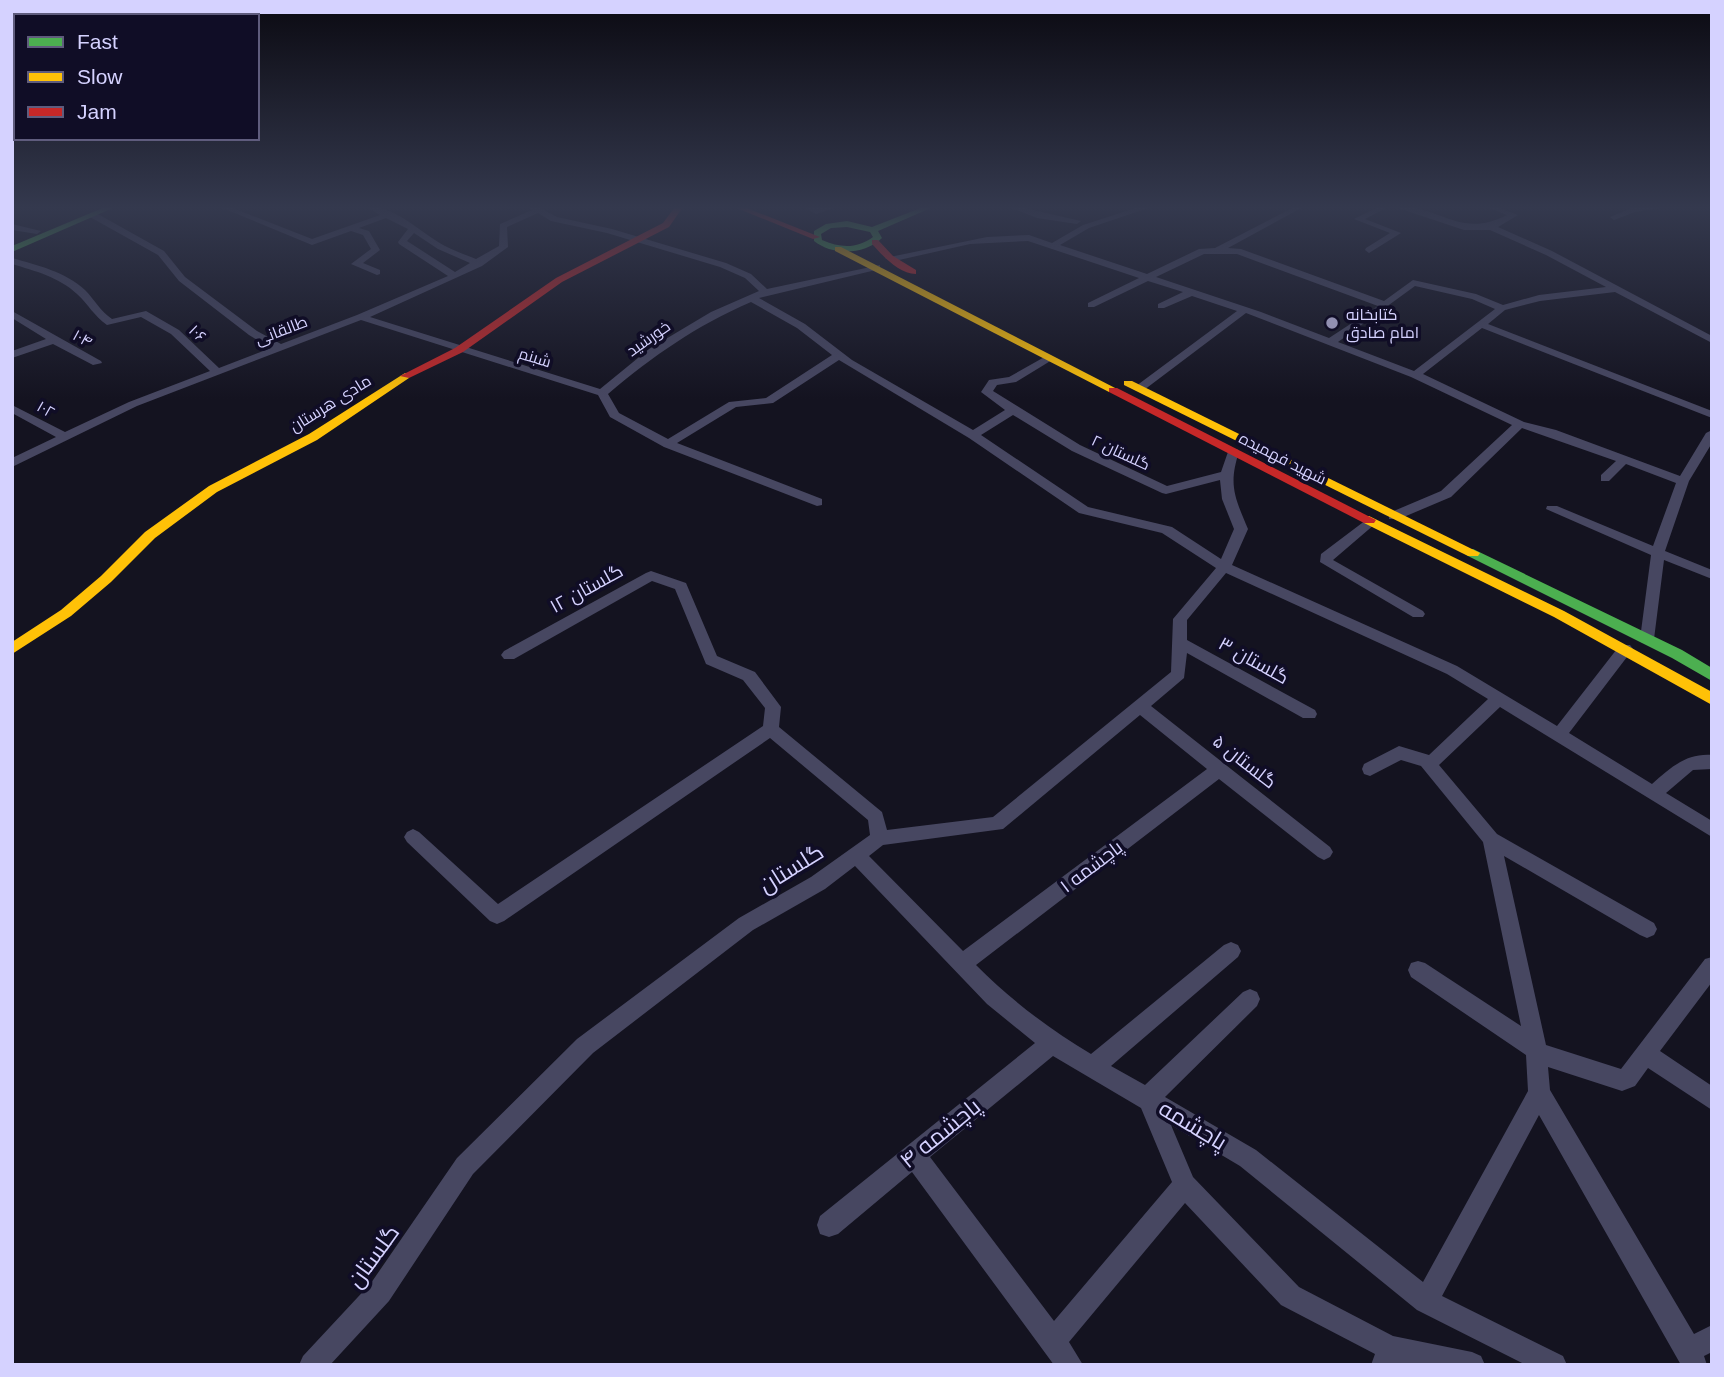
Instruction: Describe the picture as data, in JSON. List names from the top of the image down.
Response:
{
  "streets": {
    "main road": ["مادی هرستان", "شهید فهمیده"],
    "street": [
      "طالقانی",
      "۱۰۶",
      "۱۰۴",
      "خورشید",
      "شبنم",
      "۱۰۲",
      "گلستان ۲",
      "گلستان ۱۲",
      "گلستان ۳",
      "گلستان ۵",
      "پاچشمه ۱",
      "گلستان",
      "پاچشمه",
      "پاچشمه ۴"
    ]
  },
  "crossings": [
    ["طالقانی", "۱۰۶"],
    ["طالقانی", "خورشید"],
    ["طالقانی", "شبنم"],
    ["طالقانی", "۱۰۲"],
    ["خورشید", "شبنم"],
    ["شبنم", "مادی هرستان"],
    ["گلستان ۲", "شهید فهمیده"],
    ["گلستان ۲", "گلستان"],
    ["گلستان ۳", "گلستان"],
    ["گلستان ۵", "پاچشمه ۱"],
    ["گلستان ۵", "گلستان"],
    ["پاچشمه ۱", "پاچشمه"],
    ["گلستان", "پاچشمه"],
    ["پاچشمه", "پاچشمه ۴"]
  ],
  "places": ["کتابخانه امام صادق"],
  "legend": ["Fast", "Slow", "Jam"]
}
